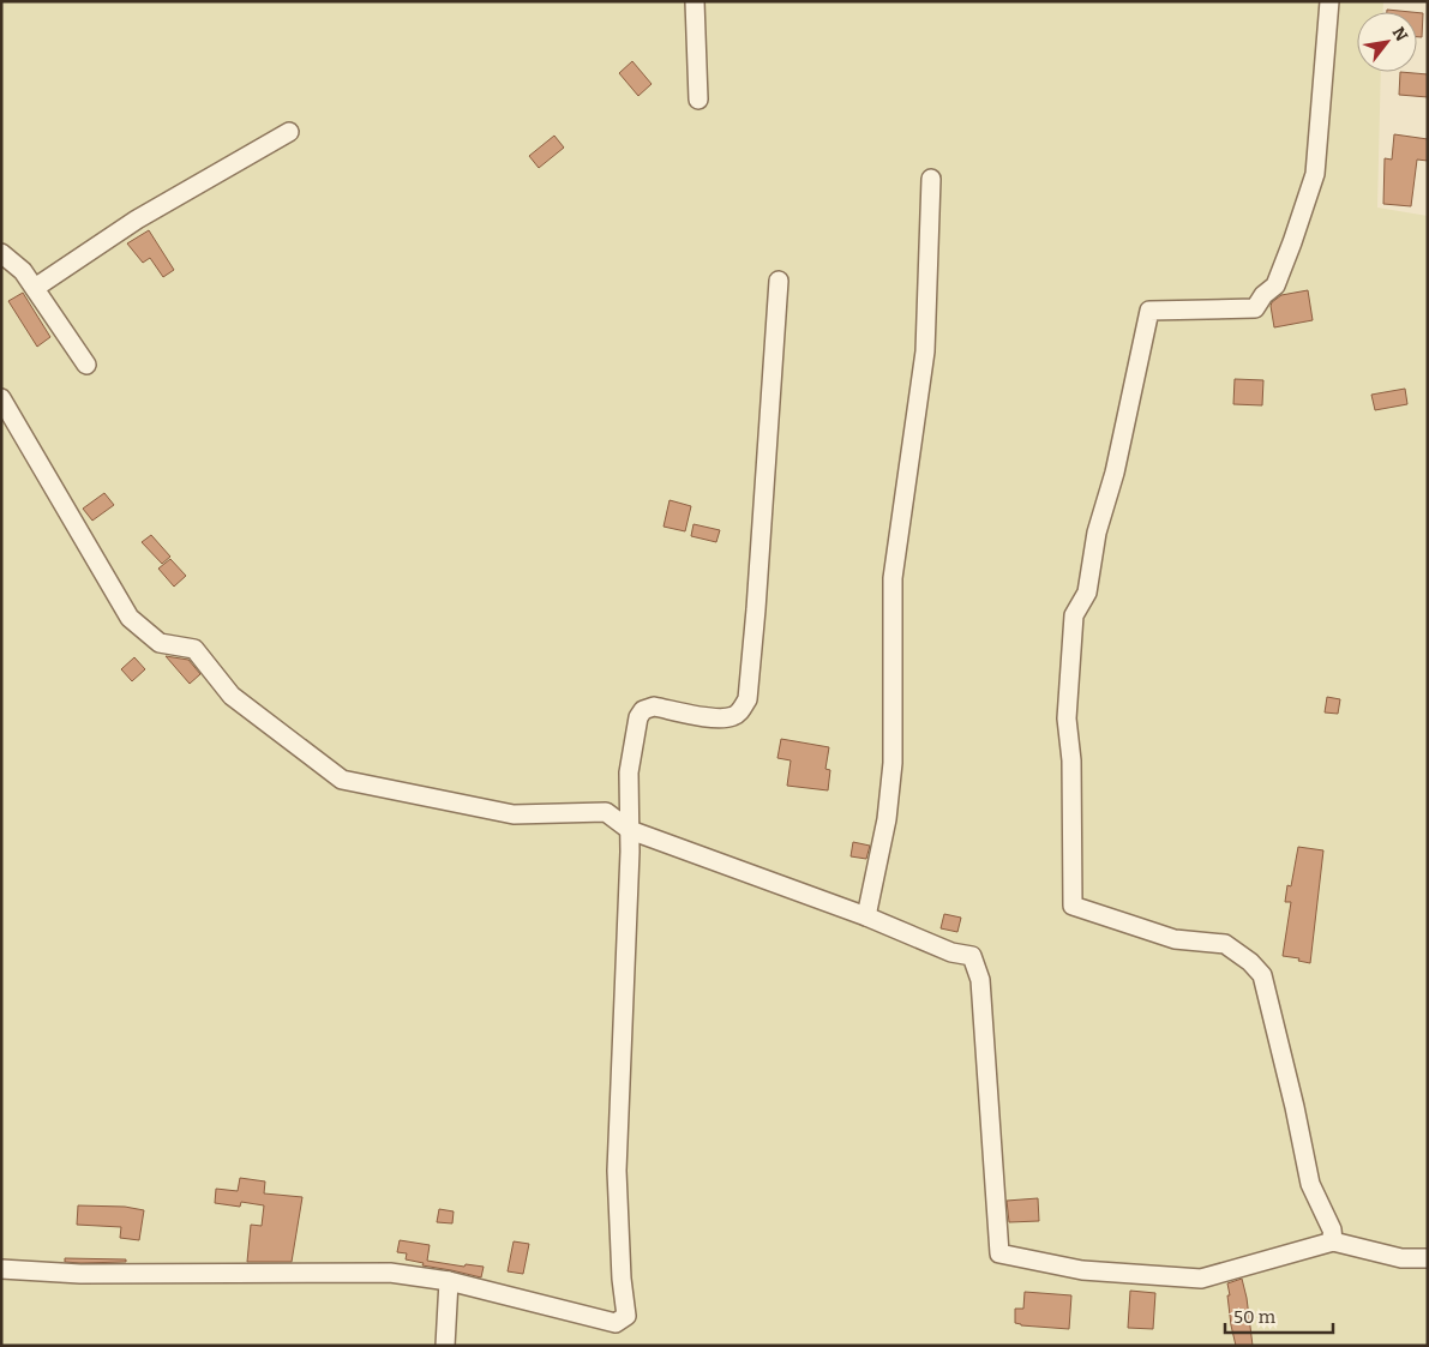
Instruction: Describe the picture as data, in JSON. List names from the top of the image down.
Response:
{
  "scale_bar": "50 m",
  "north": "top right"
}
